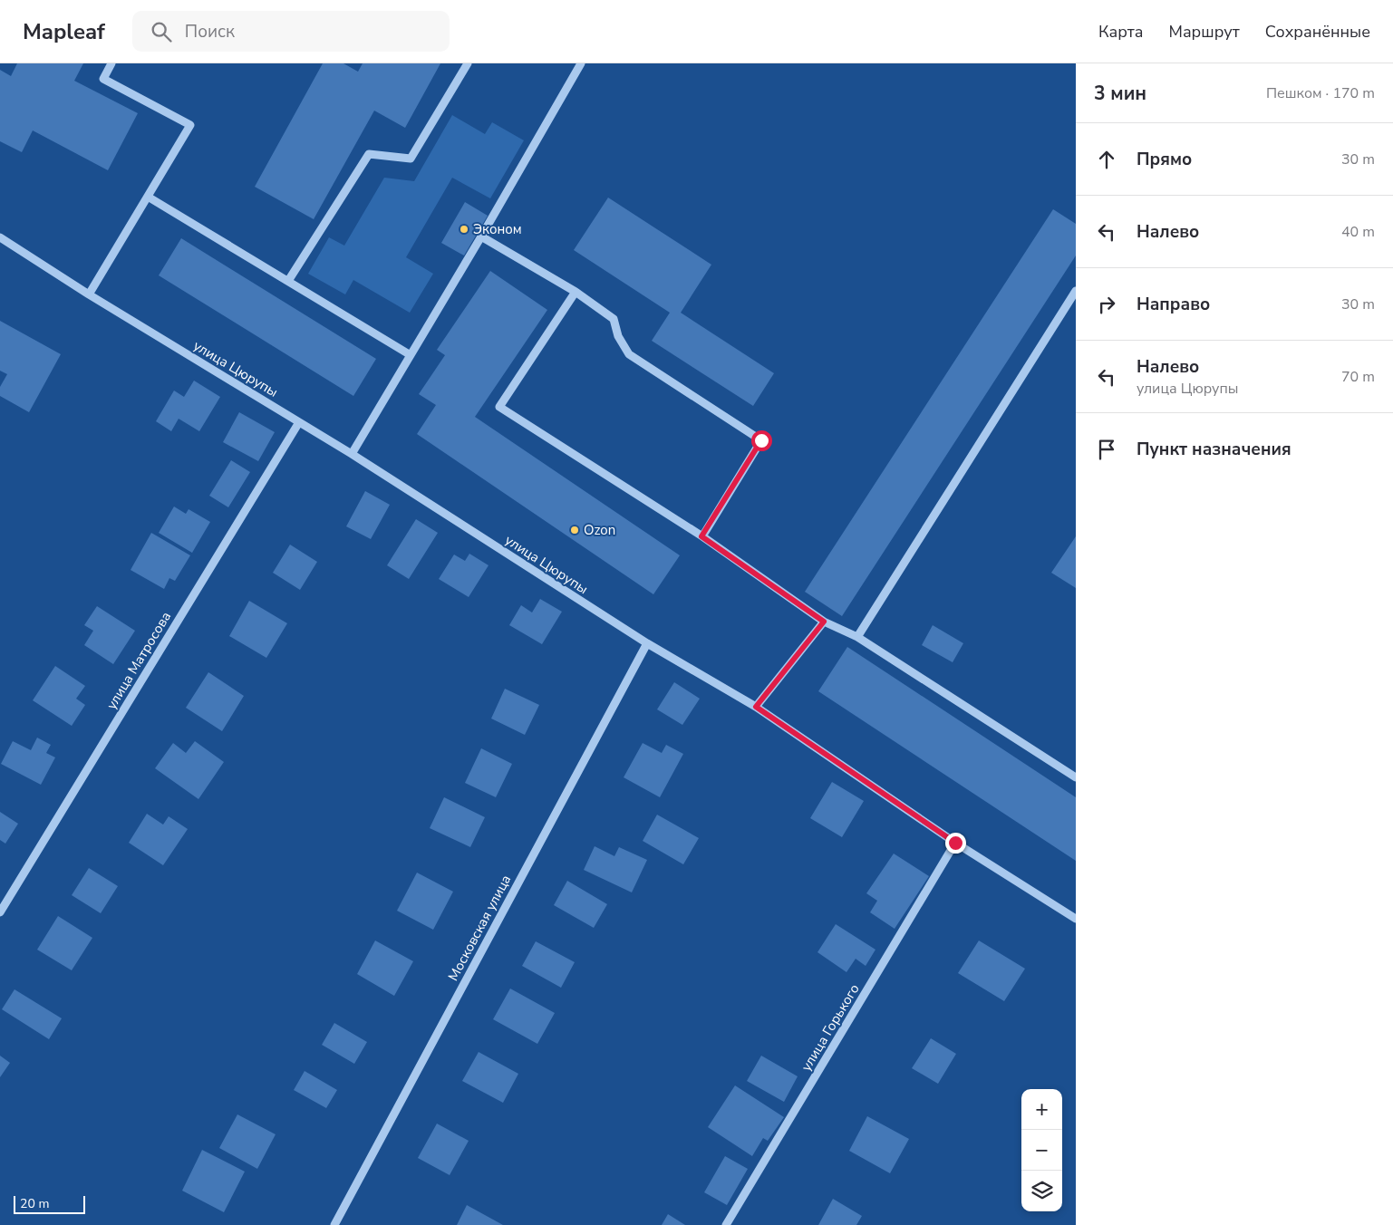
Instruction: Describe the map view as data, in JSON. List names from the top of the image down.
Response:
{
  "streets": {
    "street": [
      "улица Цюрупы",
      "улица Матросова",
      "Московская улица",
      "улица Горького"
    ]
  },
  "crossings": [
    ["улица Цюрупы", "улица Матросова"],
    ["улица Цюрупы", "Московская улица"],
    ["улица Цюрупы", "улица Горького"]
  ],
  "places": ["Эконом", "Ozon"],
  "scale_bar": "20 m",
  "page": {
    "header": "Mapleaf",
    "search": "Поиск",
    "nav": ["Карта", "Маршрут", "Сохранённые"],
    "heading": ["3 мин", "Пешком · 170 m"],
    "list": [
      ["Прямо", "30 m"],
      ["Налево", "40 m"],
      ["Направо", "30 m"],
      ["Налево", "улица Цюрупы", "70 m"],
      "Пункт назначения"
    ],
    "map_buttons": ["+", "−"],
    "scale": "20 m"
  }
}
